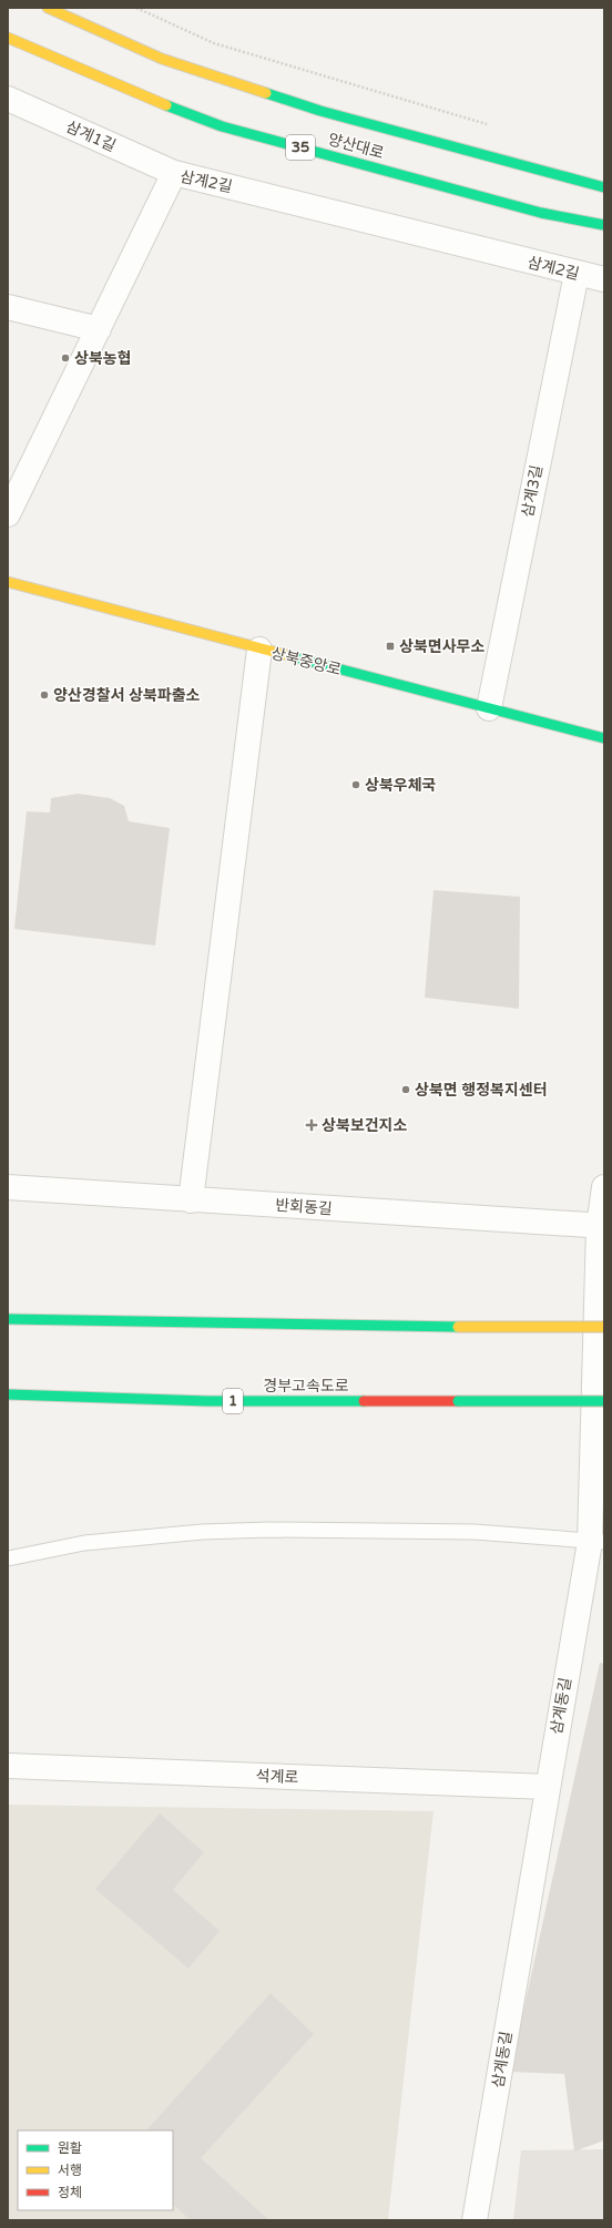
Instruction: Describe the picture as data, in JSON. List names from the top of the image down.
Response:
{
  "streets": {
    "main road": [
      "양산대로",
      "35",
      "상북중앙로",
      "경부고속도로",
      "1"
    ],
    "street": [
      "삼계1길",
      "삼계2길",
      "삼계3길",
      "반회동길",
      "삼계동길",
      "석계로"
    ]
  },
  "crossings": [
    ["삼계1길", "삼계2길"],
    ["삼계2길", "삼계3길"],
    ["삼계3길", "상북중앙로"],
    ["반회동길", "삼계동길"],
    ["삼계동길", "석계로"]
  ],
  "places": {
    "other": [
      "상북농협",
      "양산경찰서 상북파출소",
      "상북우체국",
      "상북면 행정복지센터"
    ],
    "transit": ["상북면사무소"],
    "health": ["상북보건지소"]
  },
  "legend": ["원활", "서행", "정체"]
}
